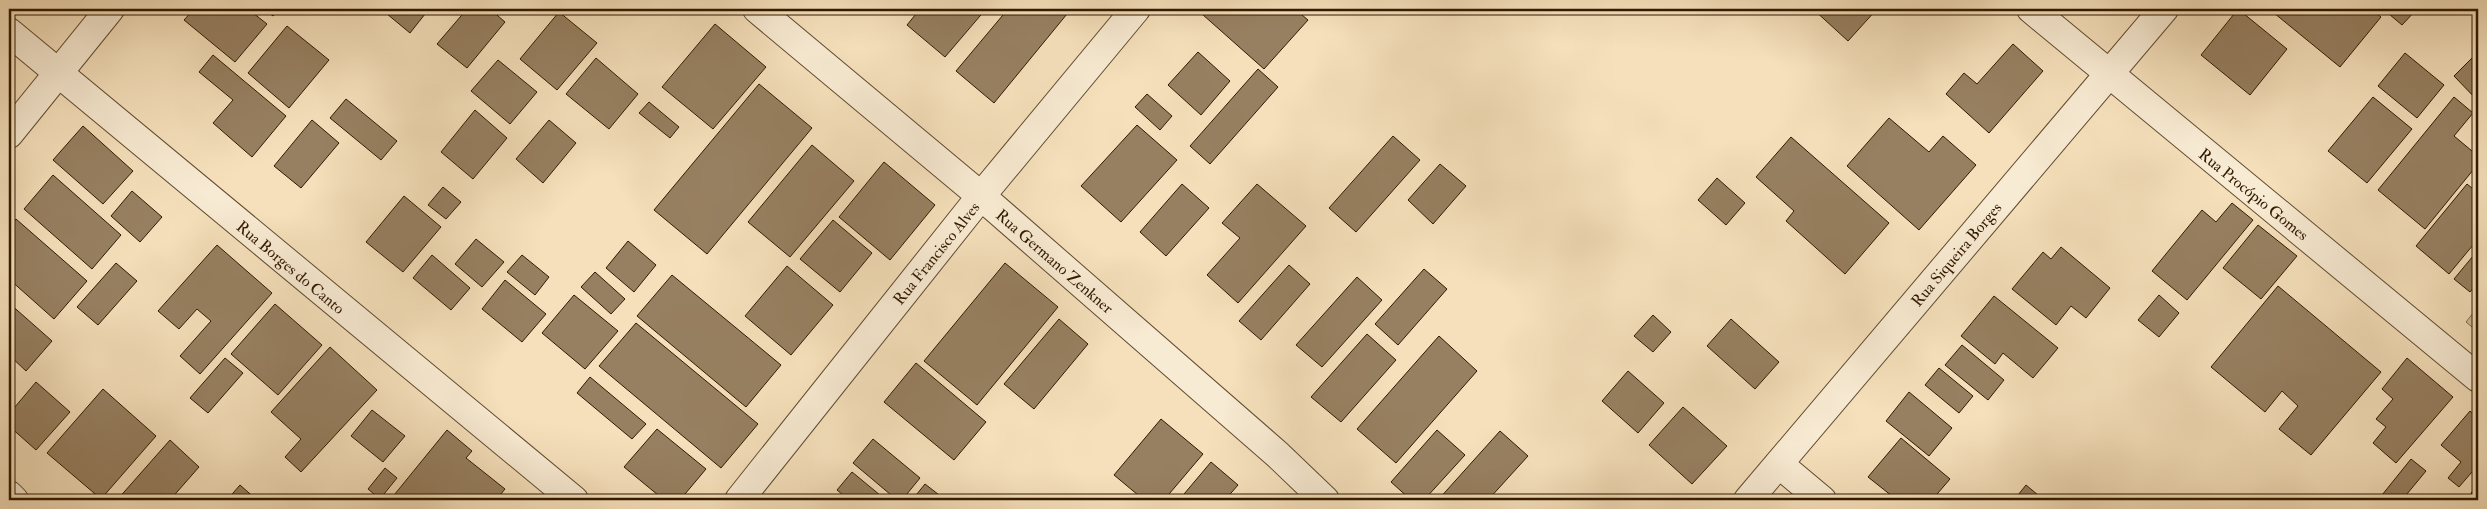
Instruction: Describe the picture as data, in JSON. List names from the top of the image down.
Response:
{
  "streets": {
    "street": [
      "Rua Procópio Gomes",
      "Rua Francisco Alves",
      "Rua Siqueira Borges",
      "Rua Germano Zenkner",
      "Rua Borges do Canto"
    ]
  },
  "crossings": [
    ["Rua Procópio Gomes", "Rua Siqueira Borges"],
    ["Rua Francisco Alves", "Rua Germano Zenkner"]
  ]
}
